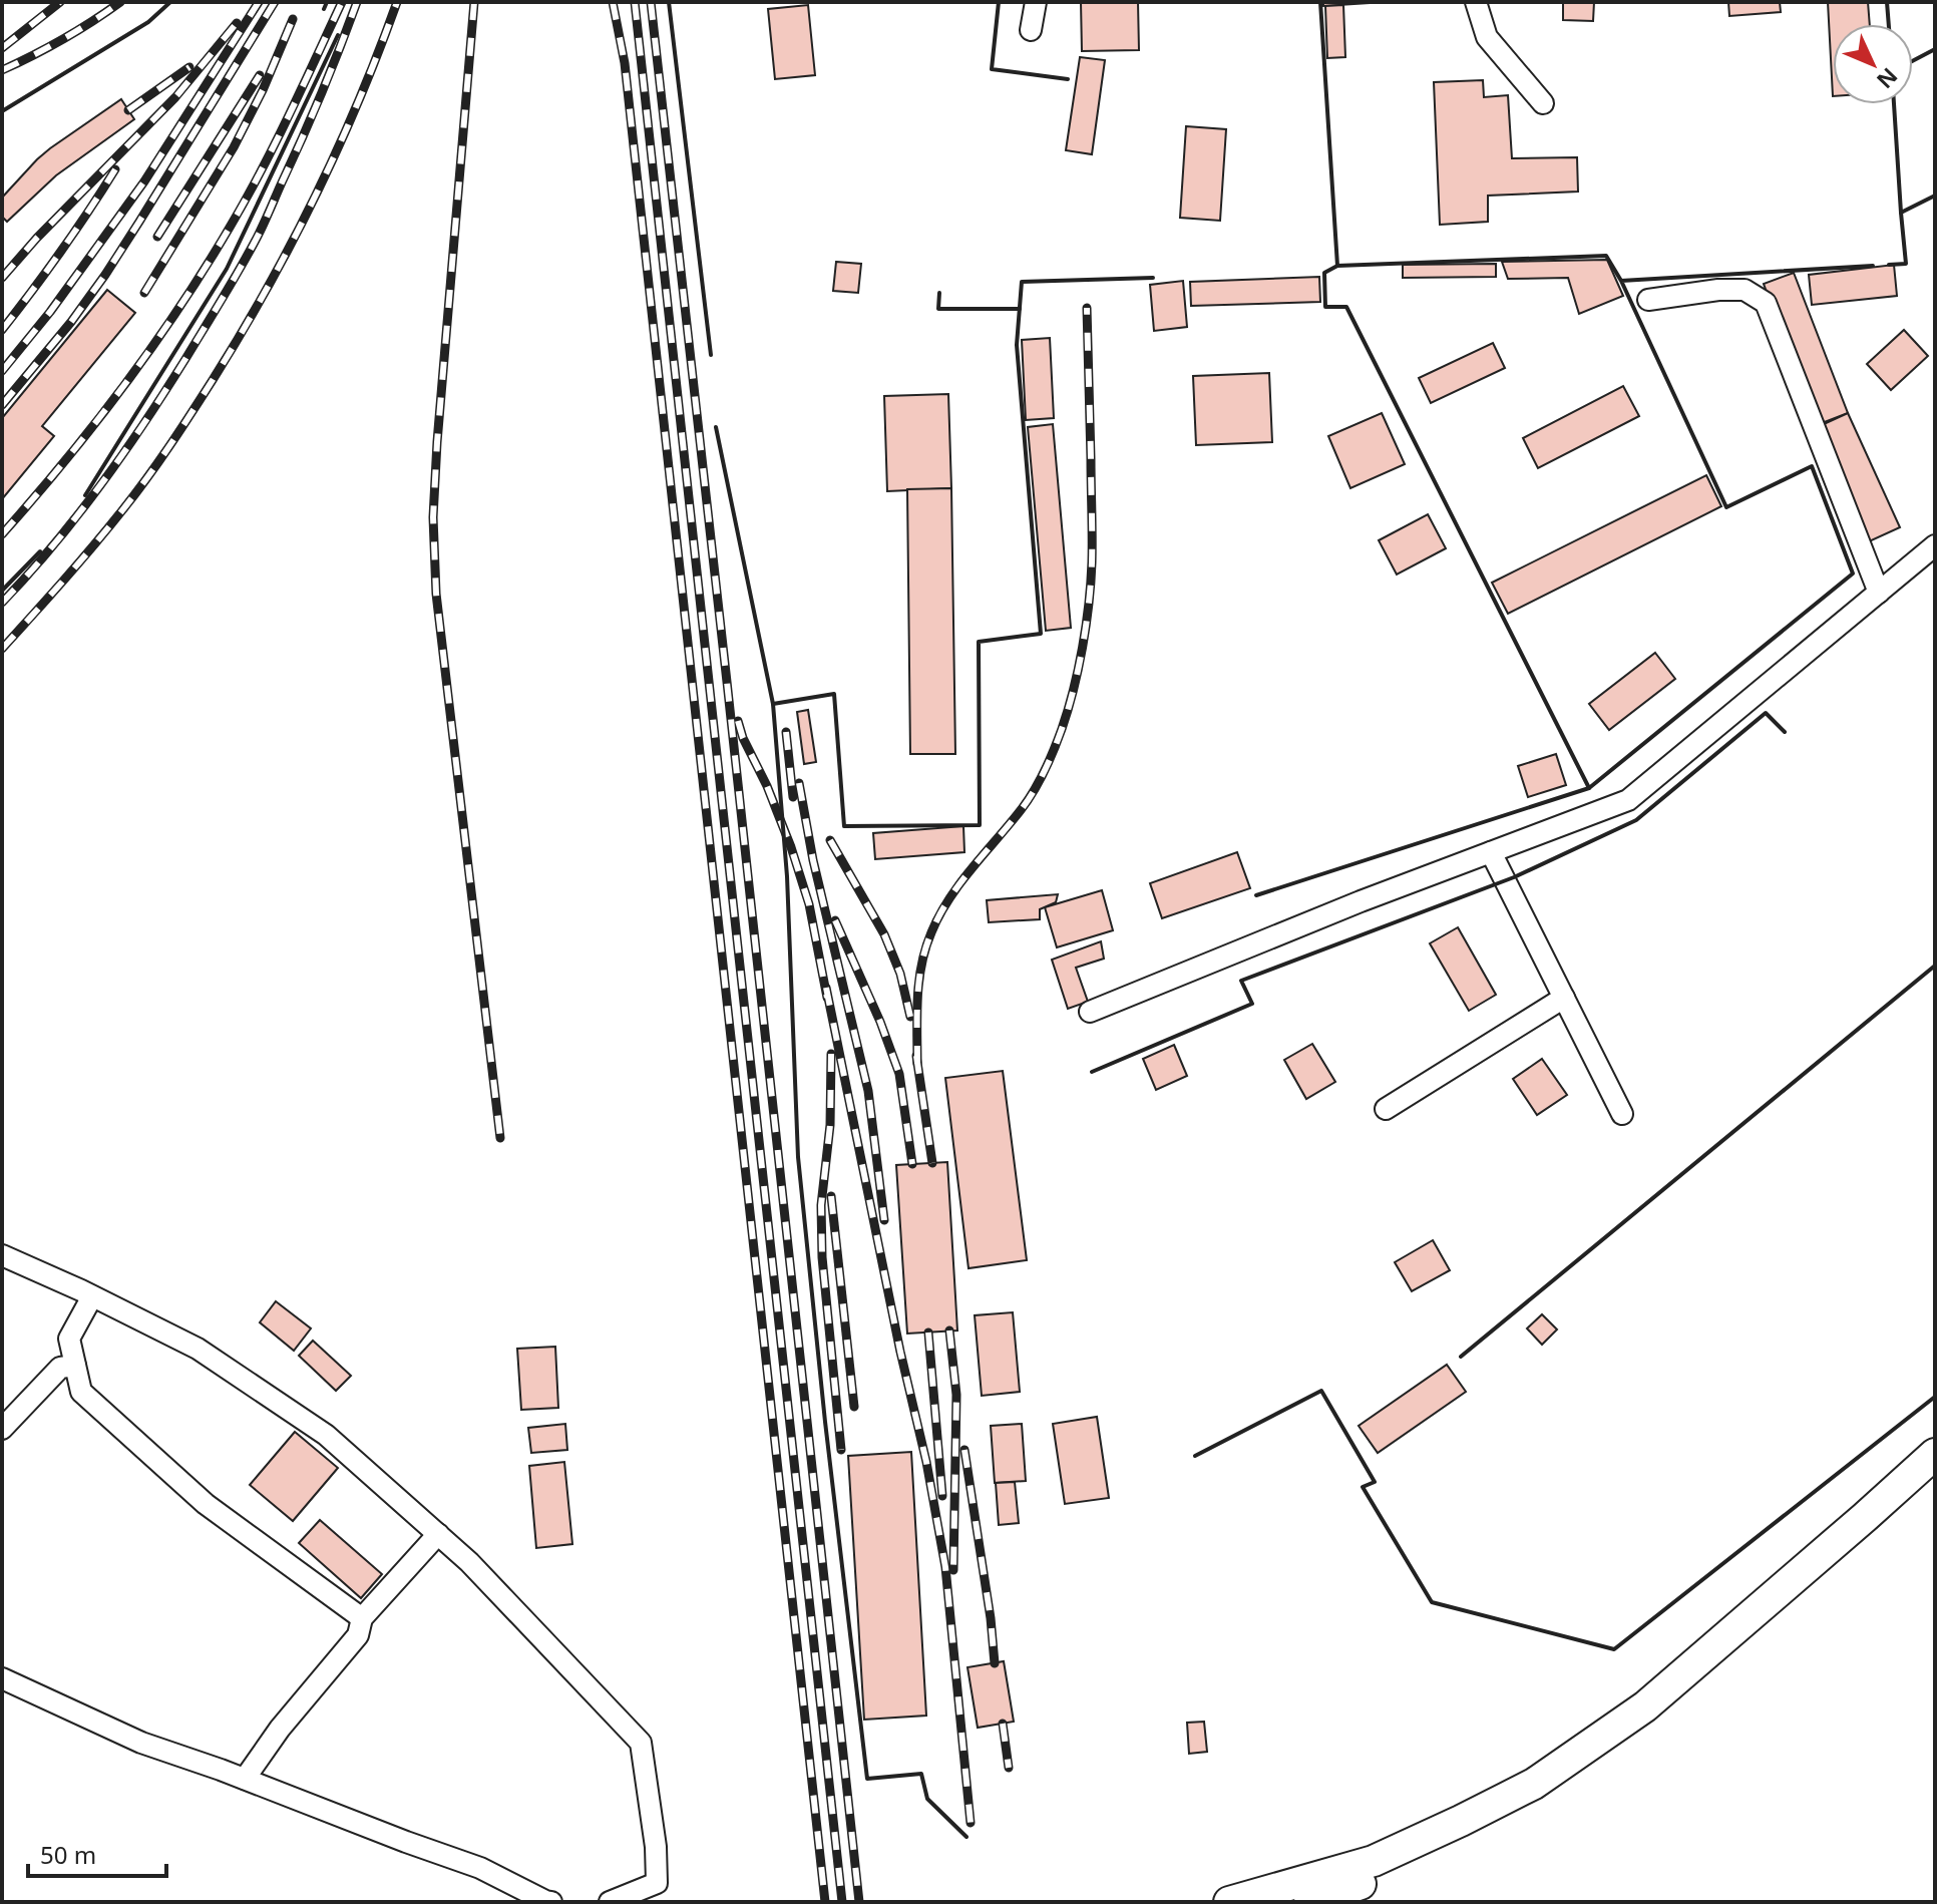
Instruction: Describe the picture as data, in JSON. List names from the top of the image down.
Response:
{
  "scale_bar": "50 m",
  "north": "bottom right"
}
